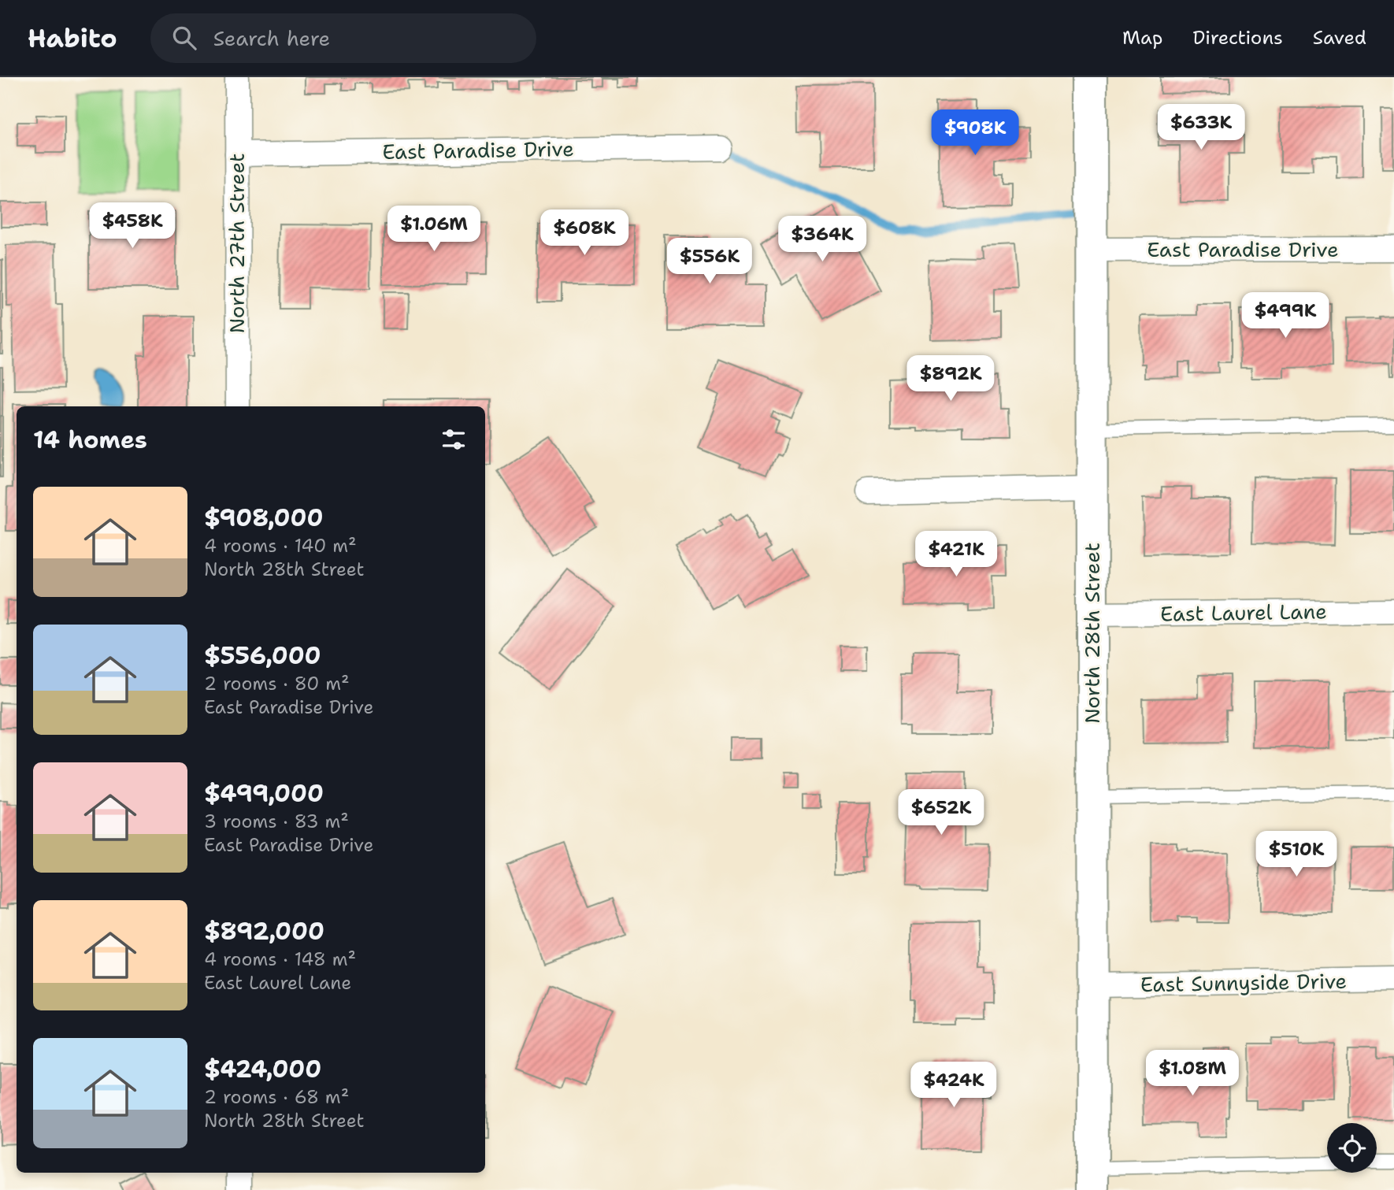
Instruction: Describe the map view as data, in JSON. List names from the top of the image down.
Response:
{
  "streets": {
    "street": [
      "East Paradise Drive",
      "North 27th Street",
      "East Laurel Lane",
      "North 28th Street",
      "East Sunnyside Drive"
    ]
  },
  "crossings": [
    ["East Paradise Drive", "North 27th Street"],
    ["East Paradise Drive", "North 28th Street"],
    ["East Laurel Lane", "North 28th Street"],
    ["North 28th Street", "East Sunnyside Drive"]
  ],
  "page": {
    "header": "Habito",
    "search": "Search here",
    "nav": ["Map", "Directions", "Saved"],
    "price": [
      "$633K",
      "$908K",
      "$458K",
      "$1.06M",
      "$608K",
      "$364K",
      "$556K",
      "$499K",
      "$892K",
      "$421K",
      "$652K",
      "$510K",
      "$1.08M",
      "$424K"
    ],
    "heading": "14 homes",
    "list": [
      {
        "name": "$908,000",
        "note": "4 rooms · 140 m² · North 28th Street"
      },
      {
        "name": "$556,000",
        "note": "2 rooms · 80 m² · East Paradise Drive"
      },
      {
        "name": "$499,000",
        "note": "3 rooms · 83 m² · East Paradise Drive"
      },
      {
        "name": "$892,000",
        "note": "4 rooms · 148 m² · East Laurel Lane"
      },
      {
        "name": "$424,000",
        "note": "2 rooms · 68 m² · North 28th Street"
      }
    ]
  }
}
